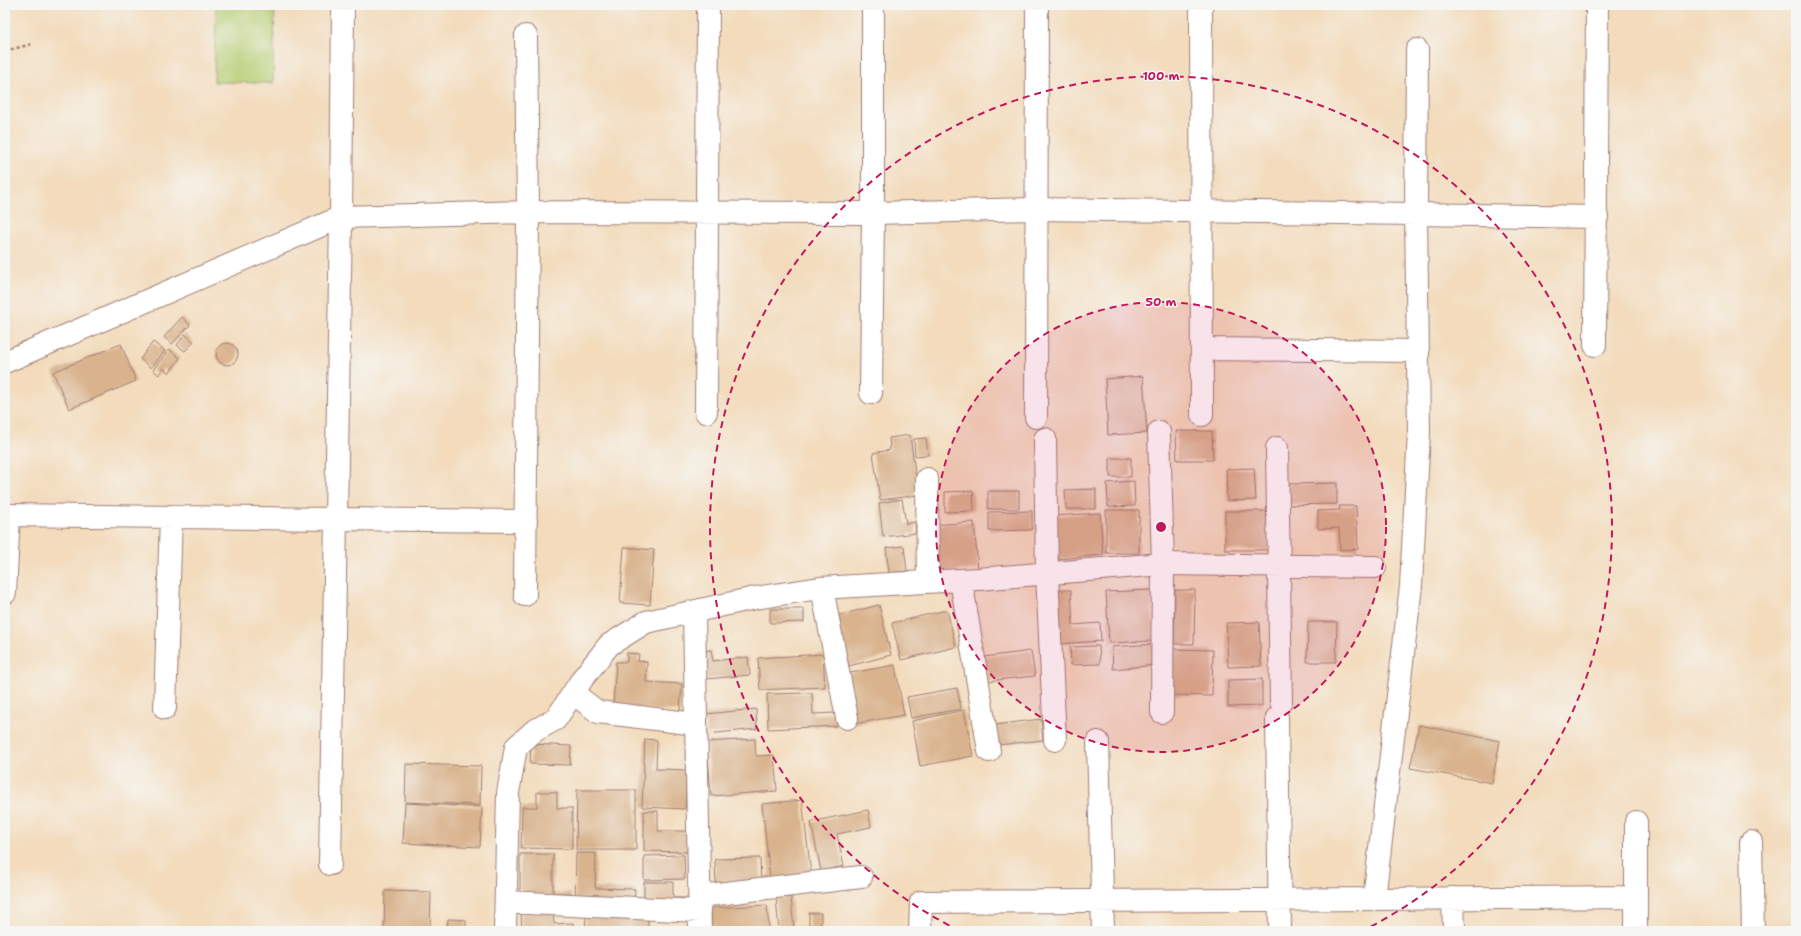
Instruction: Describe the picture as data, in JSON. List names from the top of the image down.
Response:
{
  "rings": ["100 m", "50 m"]
}
